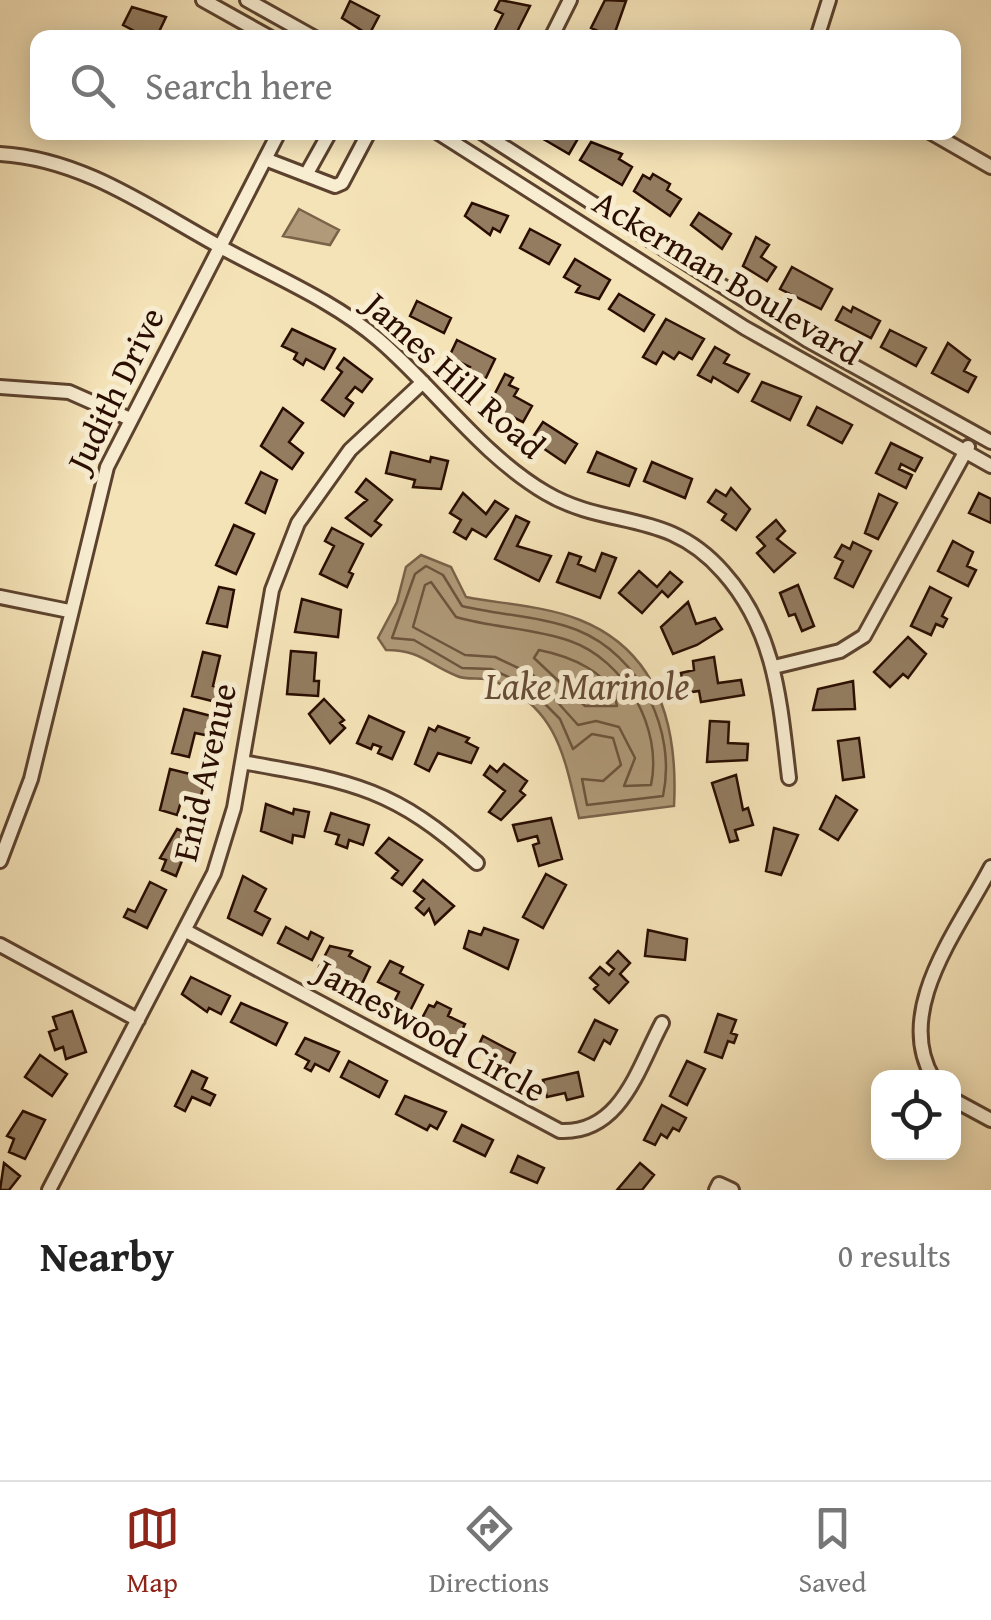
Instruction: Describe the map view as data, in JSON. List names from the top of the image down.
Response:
{
  "streets": {
    "street": [
      "Ackerman Boulevard",
      "James Hill Road",
      "Judith Drive",
      "Enid Avenue",
      "Jameswood Circle"
    ]
  },
  "crossings": [
    ["James Hill Road", "Judith Drive"],
    ["James Hill Road", "Enid Avenue"],
    ["Enid Avenue", "Jameswood Circle"]
  ],
  "water": ["Lake Marinole"],
  "page": {
    "search": "Search here",
    "heading": ["Nearby", "0 results"],
    "nav": ["Map", "Directions", "Saved"]
  }
}
